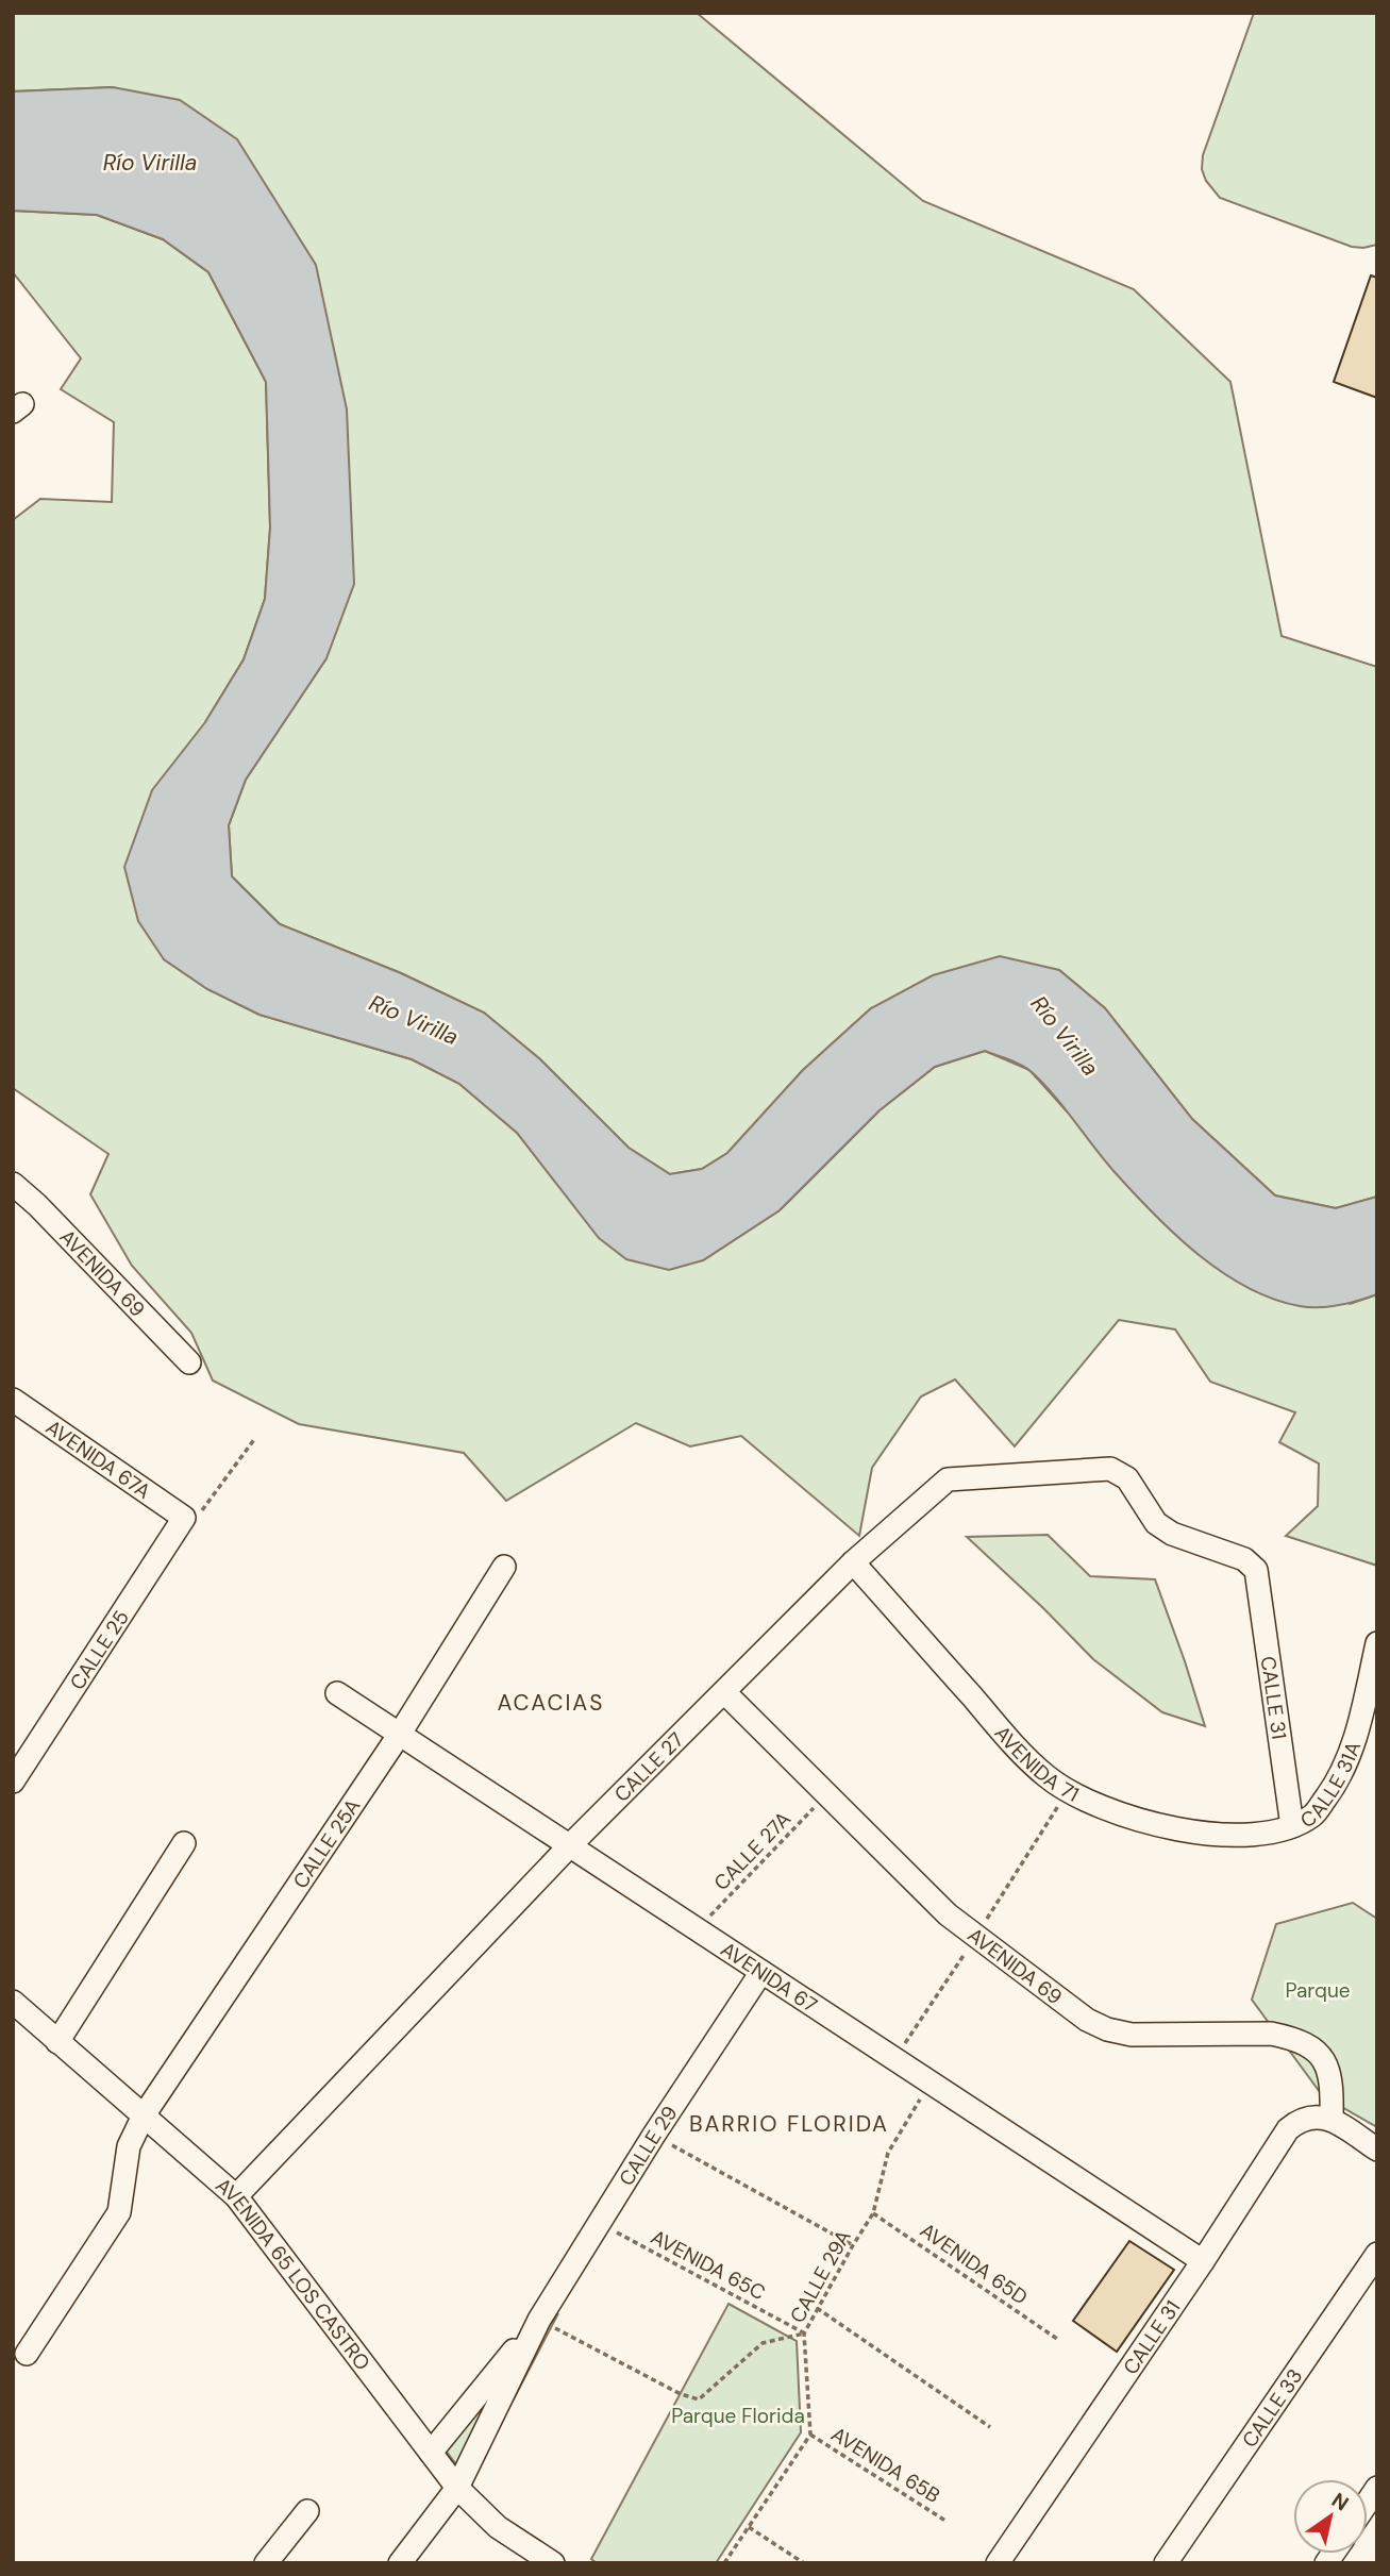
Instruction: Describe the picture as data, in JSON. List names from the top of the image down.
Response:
{
  "streets": {
    "street": [
      "AVENIDA 69",
      "AVENIDA 67A",
      "CALLE 25",
      "CALLE 31",
      "AVENIDA 71",
      "CALLE 27",
      "CALLE 31A",
      "CALLE 25A",
      "AVENIDA 67",
      "CALLE 29",
      "AVENIDA 65 LOS CASTRO",
      "CALLE 33"
    ],
    "path": [
      "CALLE 27A",
      "AVENIDA 65D",
      "AVENIDA 65C",
      "CALLE 29A",
      "AVENIDA 65B"
    ]
  },
  "crossings": [
    ["AVENIDA 69", "CALLE 31"],
    ["AVENIDA 69", "CALLE 27"],
    ["AVENIDA 69", "CALLE 27A"],
    ["AVENIDA 67A", "CALLE 25"],
    ["CALLE 31", "AVENIDA 71"],
    ["CALLE 31", "CALLE 27"],
    ["CALLE 31", "CALLE 31A"],
    ["CALLE 31", "AVENIDA 67"],
    ["AVENIDA 71", "CALLE 27"],
    ["AVENIDA 71", "CALLE 31A"],
    ["CALLE 27", "AVENIDA 67"],
    ["CALLE 27", "AVENIDA 65 LOS CASTRO"],
    ["CALLE 25A", "AVENIDA 67"],
    ["CALLE 25A", "AVENIDA 65 LOS CASTRO"],
    ["CALLE 27A", "AVENIDA 67"],
    ["AVENIDA 67", "CALLE 29"],
    ["AVENIDA 67", "CALLE 29A"],
    ["CALLE 29", "AVENIDA 65C"],
    ["CALLE 29", "AVENIDA 65 LOS CASTRO"],
    ["AVENIDA 65D", "CALLE 29A"],
    ["AVENIDA 65C", "CALLE 29A"],
    ["CALLE 29A", "AVENIDA 65B"]
  ],
  "districts": ["ACACIAS", "BARRIO FLORIDA"],
  "water": ["Río Virilla"],
  "parks": ["Parque", "Parque Florida"],
  "north": "top right"
}
